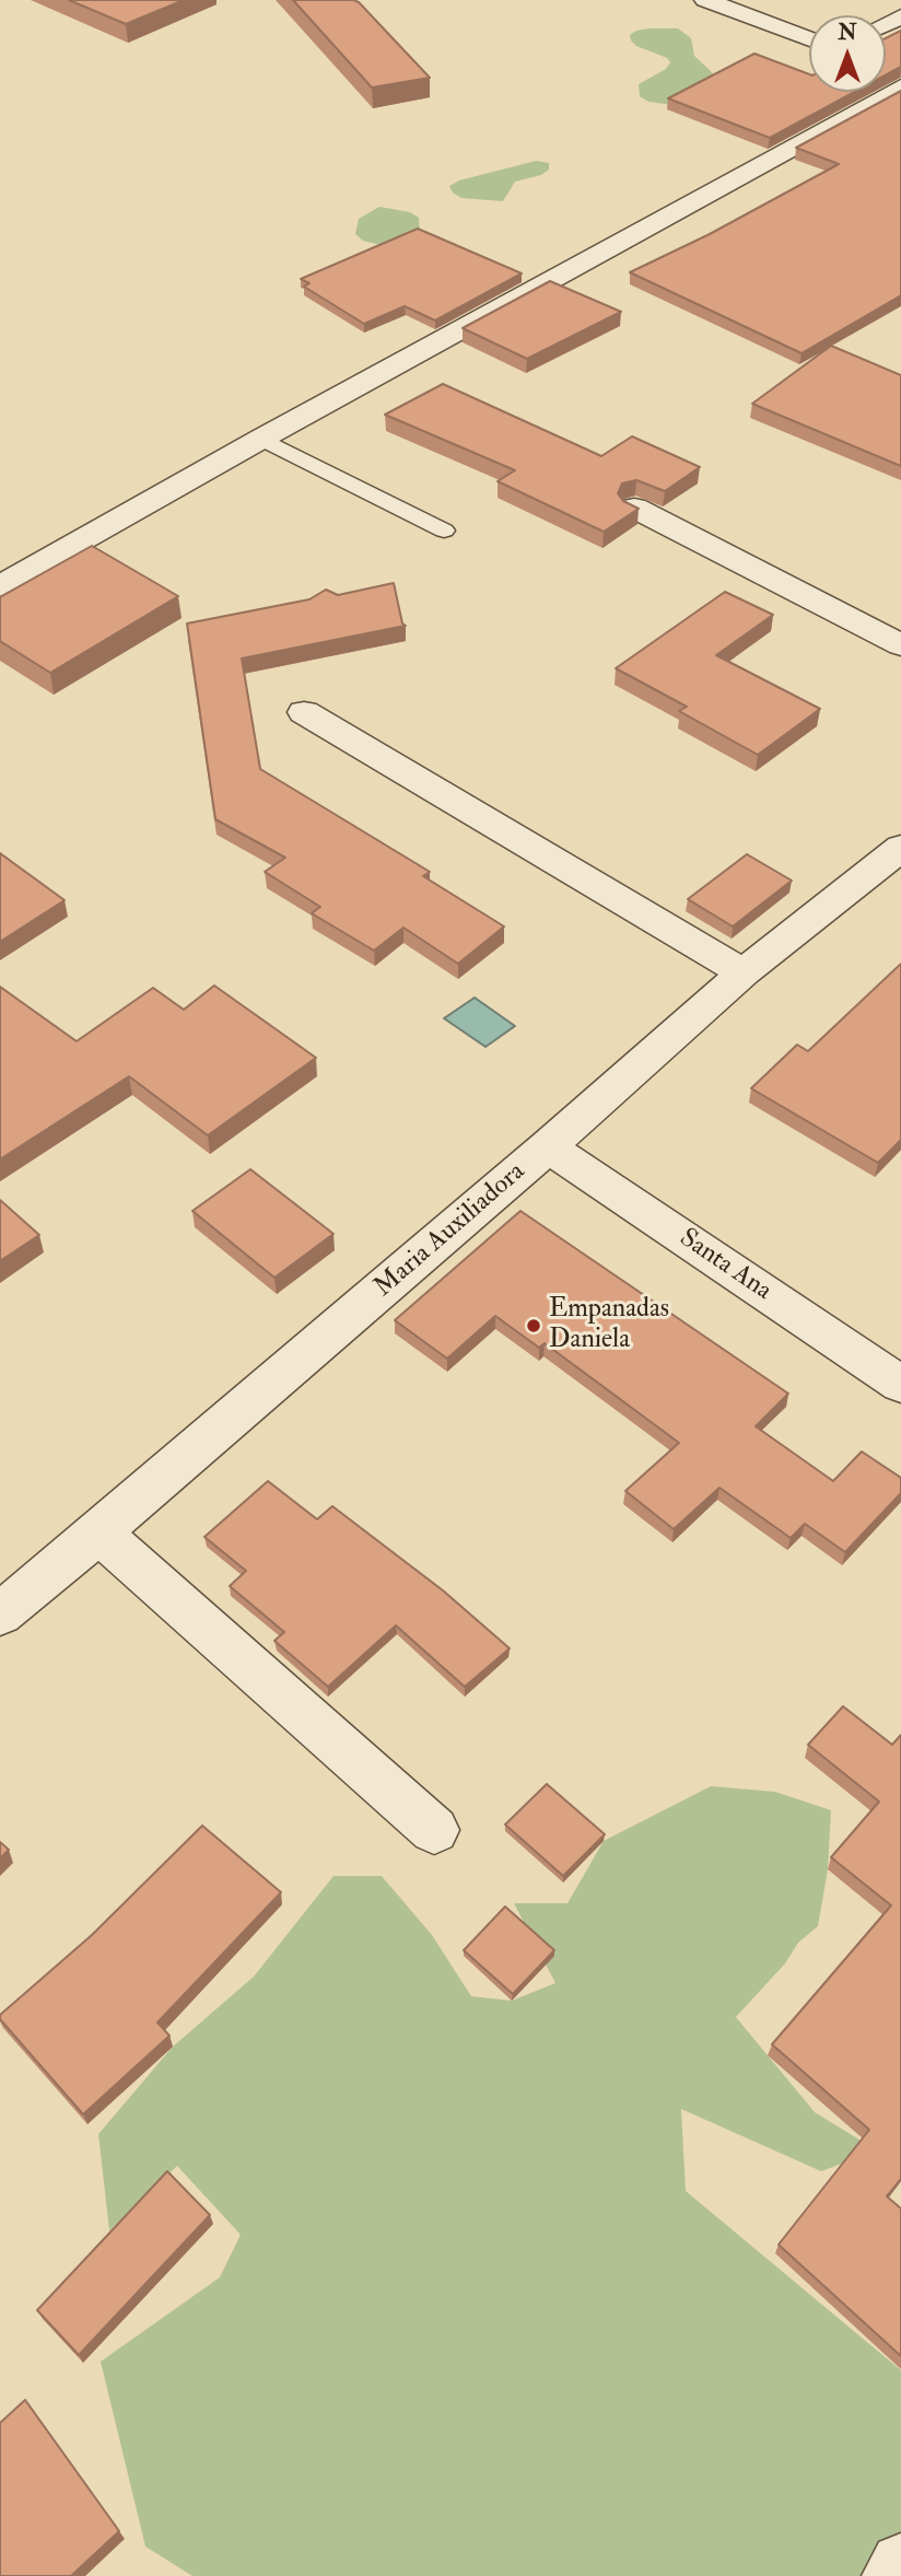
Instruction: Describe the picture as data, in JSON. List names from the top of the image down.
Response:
{
  "streets": {
    "street": ["Maria Auxiliadora", "Santa Ana"]
  },
  "crossings": [
    ["Maria Auxiliadora", "Santa Ana"]
  ],
  "places": ["Empanadas Daniela"],
  "north": "top"
}
